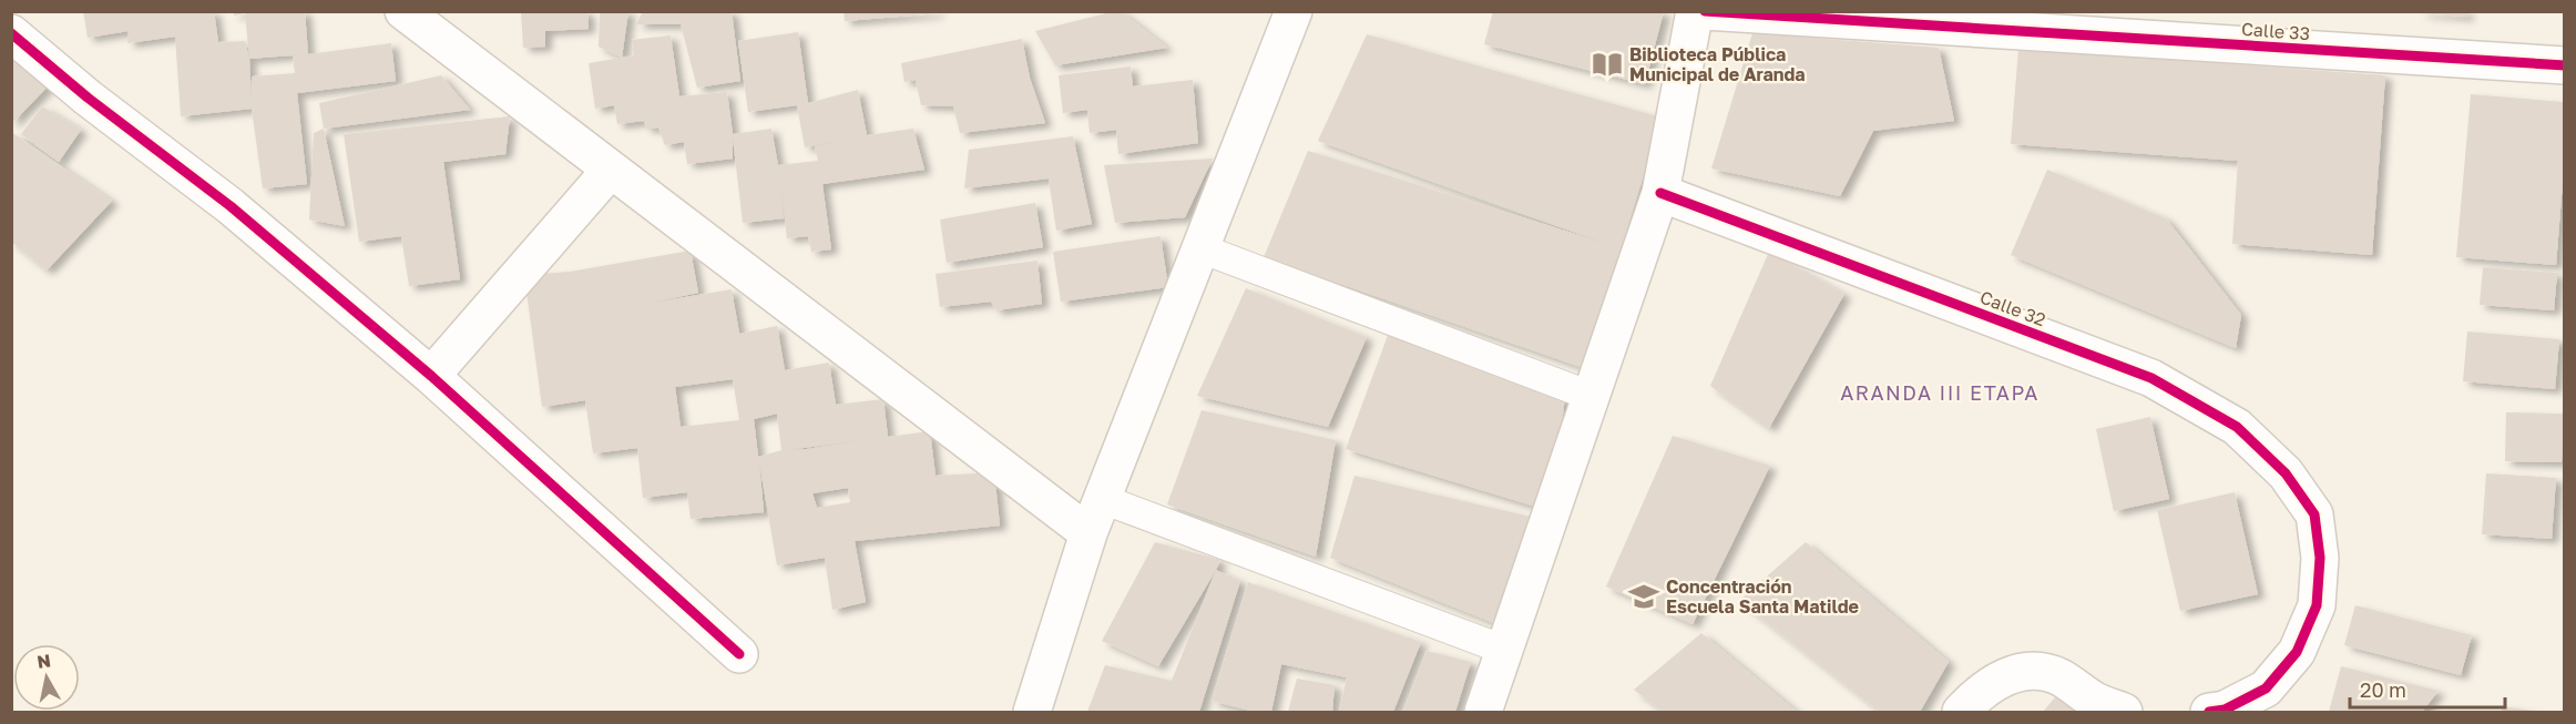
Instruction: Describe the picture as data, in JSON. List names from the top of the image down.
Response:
{
  "streets": {
    "street": ["Calle 33", "Calle 32"]
  },
  "districts": ["ARANDA III ETAPA"],
  "places": {
    "library": ["Biblioteca Pública Municipal de Aranda"],
    "school or university": ["Concentración Escuela Santa Matilde"]
  },
  "scale_bar": "20 m",
  "north": "top"
}
